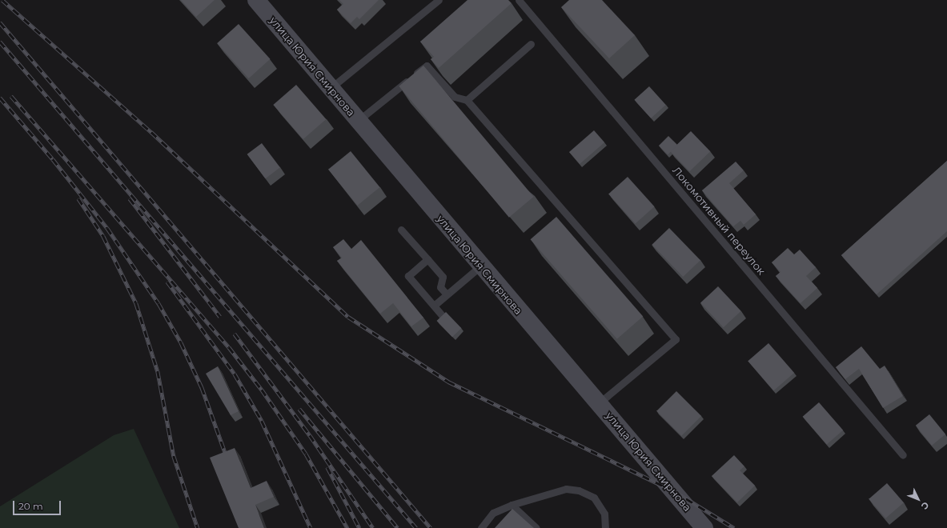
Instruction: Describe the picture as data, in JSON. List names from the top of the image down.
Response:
{
  "streets": {
    "main road": ["улица Юрия Смирнова"],
    "lane": ["Локомотивный переулок"]
  },
  "scale_bar": "20 m",
  "north": "bottom right"
}
